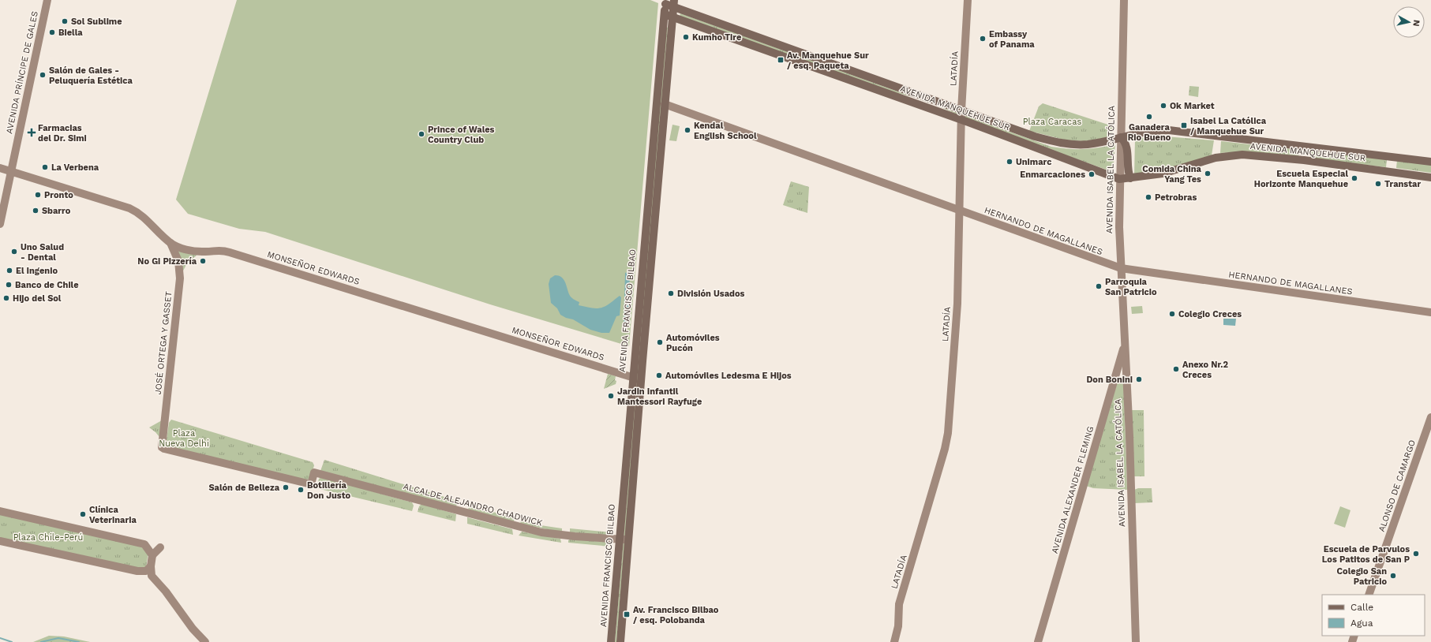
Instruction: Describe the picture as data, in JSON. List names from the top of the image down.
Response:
{
  "streets": {
    "main road": ["AVENIDA MANQUEHUE SUR", "AVENIDA FRANCISCO BILBAO"],
    "street": [
      "LATADÍA",
      "AVENIDA PRÍNCIPE DE GALES",
      "AVENIDA ISABEL LA CATÓLICA",
      "HERNANDO DE MAGALLANES",
      "MONSEÑOR EDWARDS",
      "JOSÉ ORTEGA Y GASSET",
      "ALONSO DE CAMARGO",
      "AVENIDA ALEXANDER FLEMING",
      "ALCALDE ALEJANDRO CHADWICK"
    ]
  },
  "crossings": [
    ["LATADÍA", "AVENIDA MANQUEHUE SUR"],
    ["LATADÍA", "HERNANDO DE MAGALLANES"],
    ["AVENIDA PRÍNCIPE DE GALES", "MONSEÑOR EDWARDS"],
    ["AVENIDA MANQUEHUE SUR", "AVENIDA ISABEL LA CATÓLICA"],
    ["AVENIDA MANQUEHUE SUR", "AVENIDA FRANCISCO BILBAO"],
    ["AVENIDA ISABEL LA CATÓLICA", "HERNANDO DE MAGALLANES"],
    ["AVENIDA ISABEL LA CATÓLICA", "AVENIDA ALEXANDER FLEMING"],
    ["HERNANDO DE MAGALLANES", "AVENIDA FRANCISCO BILBAO"],
    ["MONSEÑOR EDWARDS", "AVENIDA FRANCISCO BILBAO"],
    ["MONSEÑOR EDWARDS", "JOSÉ ORTEGA Y GASSET"],
    ["AVENIDA FRANCISCO BILBAO", "ALCALDE ALEJANDRO CHADWICK"],
    ["JOSÉ ORTEGA Y GASSET", "ALCALDE ALEJANDRO CHADWICK"]
  ],
  "parks": ["Plaza Caracas", "Plaza Nueva Delhi", "Plaza Chile-Perú"],
  "places": {
    "other": [
      "Sol Sublime",
      "Biella",
      "Kumho Tire",
      "Embassy of Panama",
      "Salón de Gales - Peluquería Estética",
      "Ok Market",
      "Ganadera Rio Bueno",
      "Kendal English School",
      "Prince of Wales Country Club",
      "Unimarc",
      "La Verbena",
      "Comida China Yang Tes",
      "Enmarcaciones",
      "Escuela Especial Horizonte Manquehue",
      "Transtar",
      "Pronto",
      "Petrobras",
      "Sbarro",
      "Uno Salud - Dental",
      "No Gi Pizzería",
      "El Ingenio",
      "Banco de Chile",
      "Parroquia San Patricio",
      "División Usados",
      "Hijo del Sol",
      "Colegio Creces",
      "Automóviles Pucón",
      "Anexo Nr.2 Creces",
      "Automóviles Ledesma E Hijos",
      "Don Bonini",
      "Jardin Infantil Mantessori Rayfuge",
      "Salón de Belleza",
      "Botillería Don Justo",
      "Clínica Veterinaria",
      "Escuela de Parvulos Los Patitos de San P",
      "Colegio San Patricio"
    ],
    "transit": ["Av. Manquehue Sur / esq. Paqueta", "Isabel La Católica / Manquehue Sur", "Av. Francisco Bilbao / esq. Polobanda"],
    "health": ["Farmacias del Dr. Simi"]
  },
  "legend": ["Calle", "Agua"],
  "north": "right"
}
